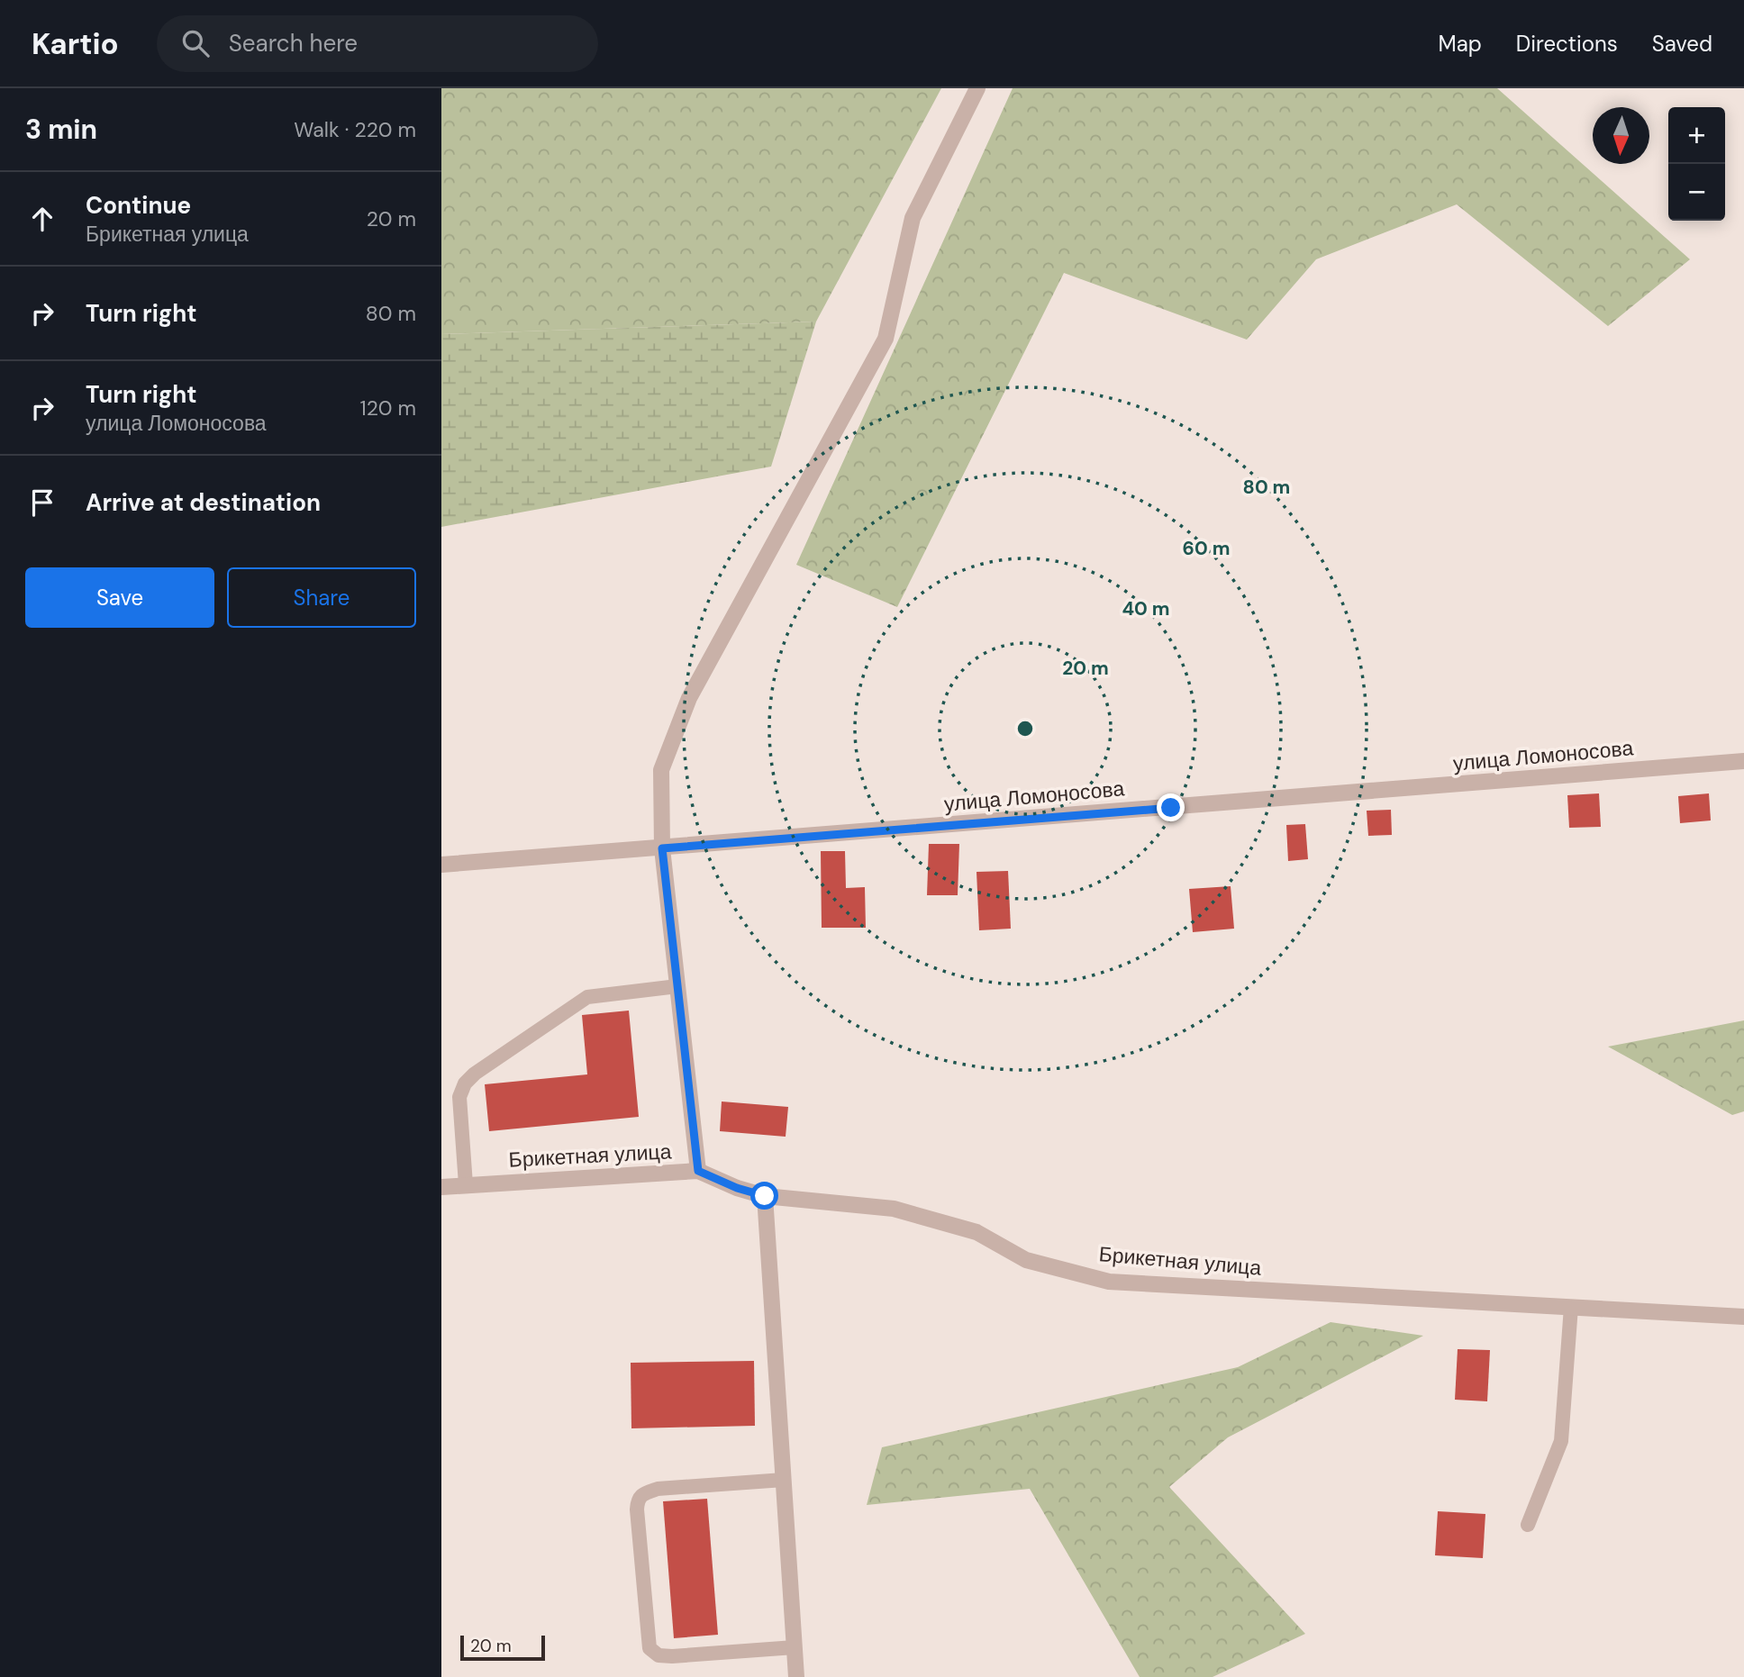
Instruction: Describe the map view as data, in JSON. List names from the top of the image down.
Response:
{
  "streets": {
    "street": ["улица Ломоносова", "Брикетная улица"]
  },
  "scale_bar": "20 m",
  "north": "bottom",
  "page": {
    "header": "Kartio",
    "search": "Search here",
    "nav": ["Map", "Directions", "Saved"],
    "heading": ["3 min", "Walk · 220 m"],
    "map_buttons": ["+", "−"],
    "list": [
      ["Continue", "Брикетная улица", "20 m"],
      ["Turn right", "80 m"],
      ["Turn right", "улица Ломоносова", "120 m"],
      "Arrive at destination"
    ],
    "buttons": ["Save", "Share"],
    "scale": "20 m"
  },
  "rings": [
    "80 m",
    "60 m",
    "40 m",
    "20 m"
  ]
}
